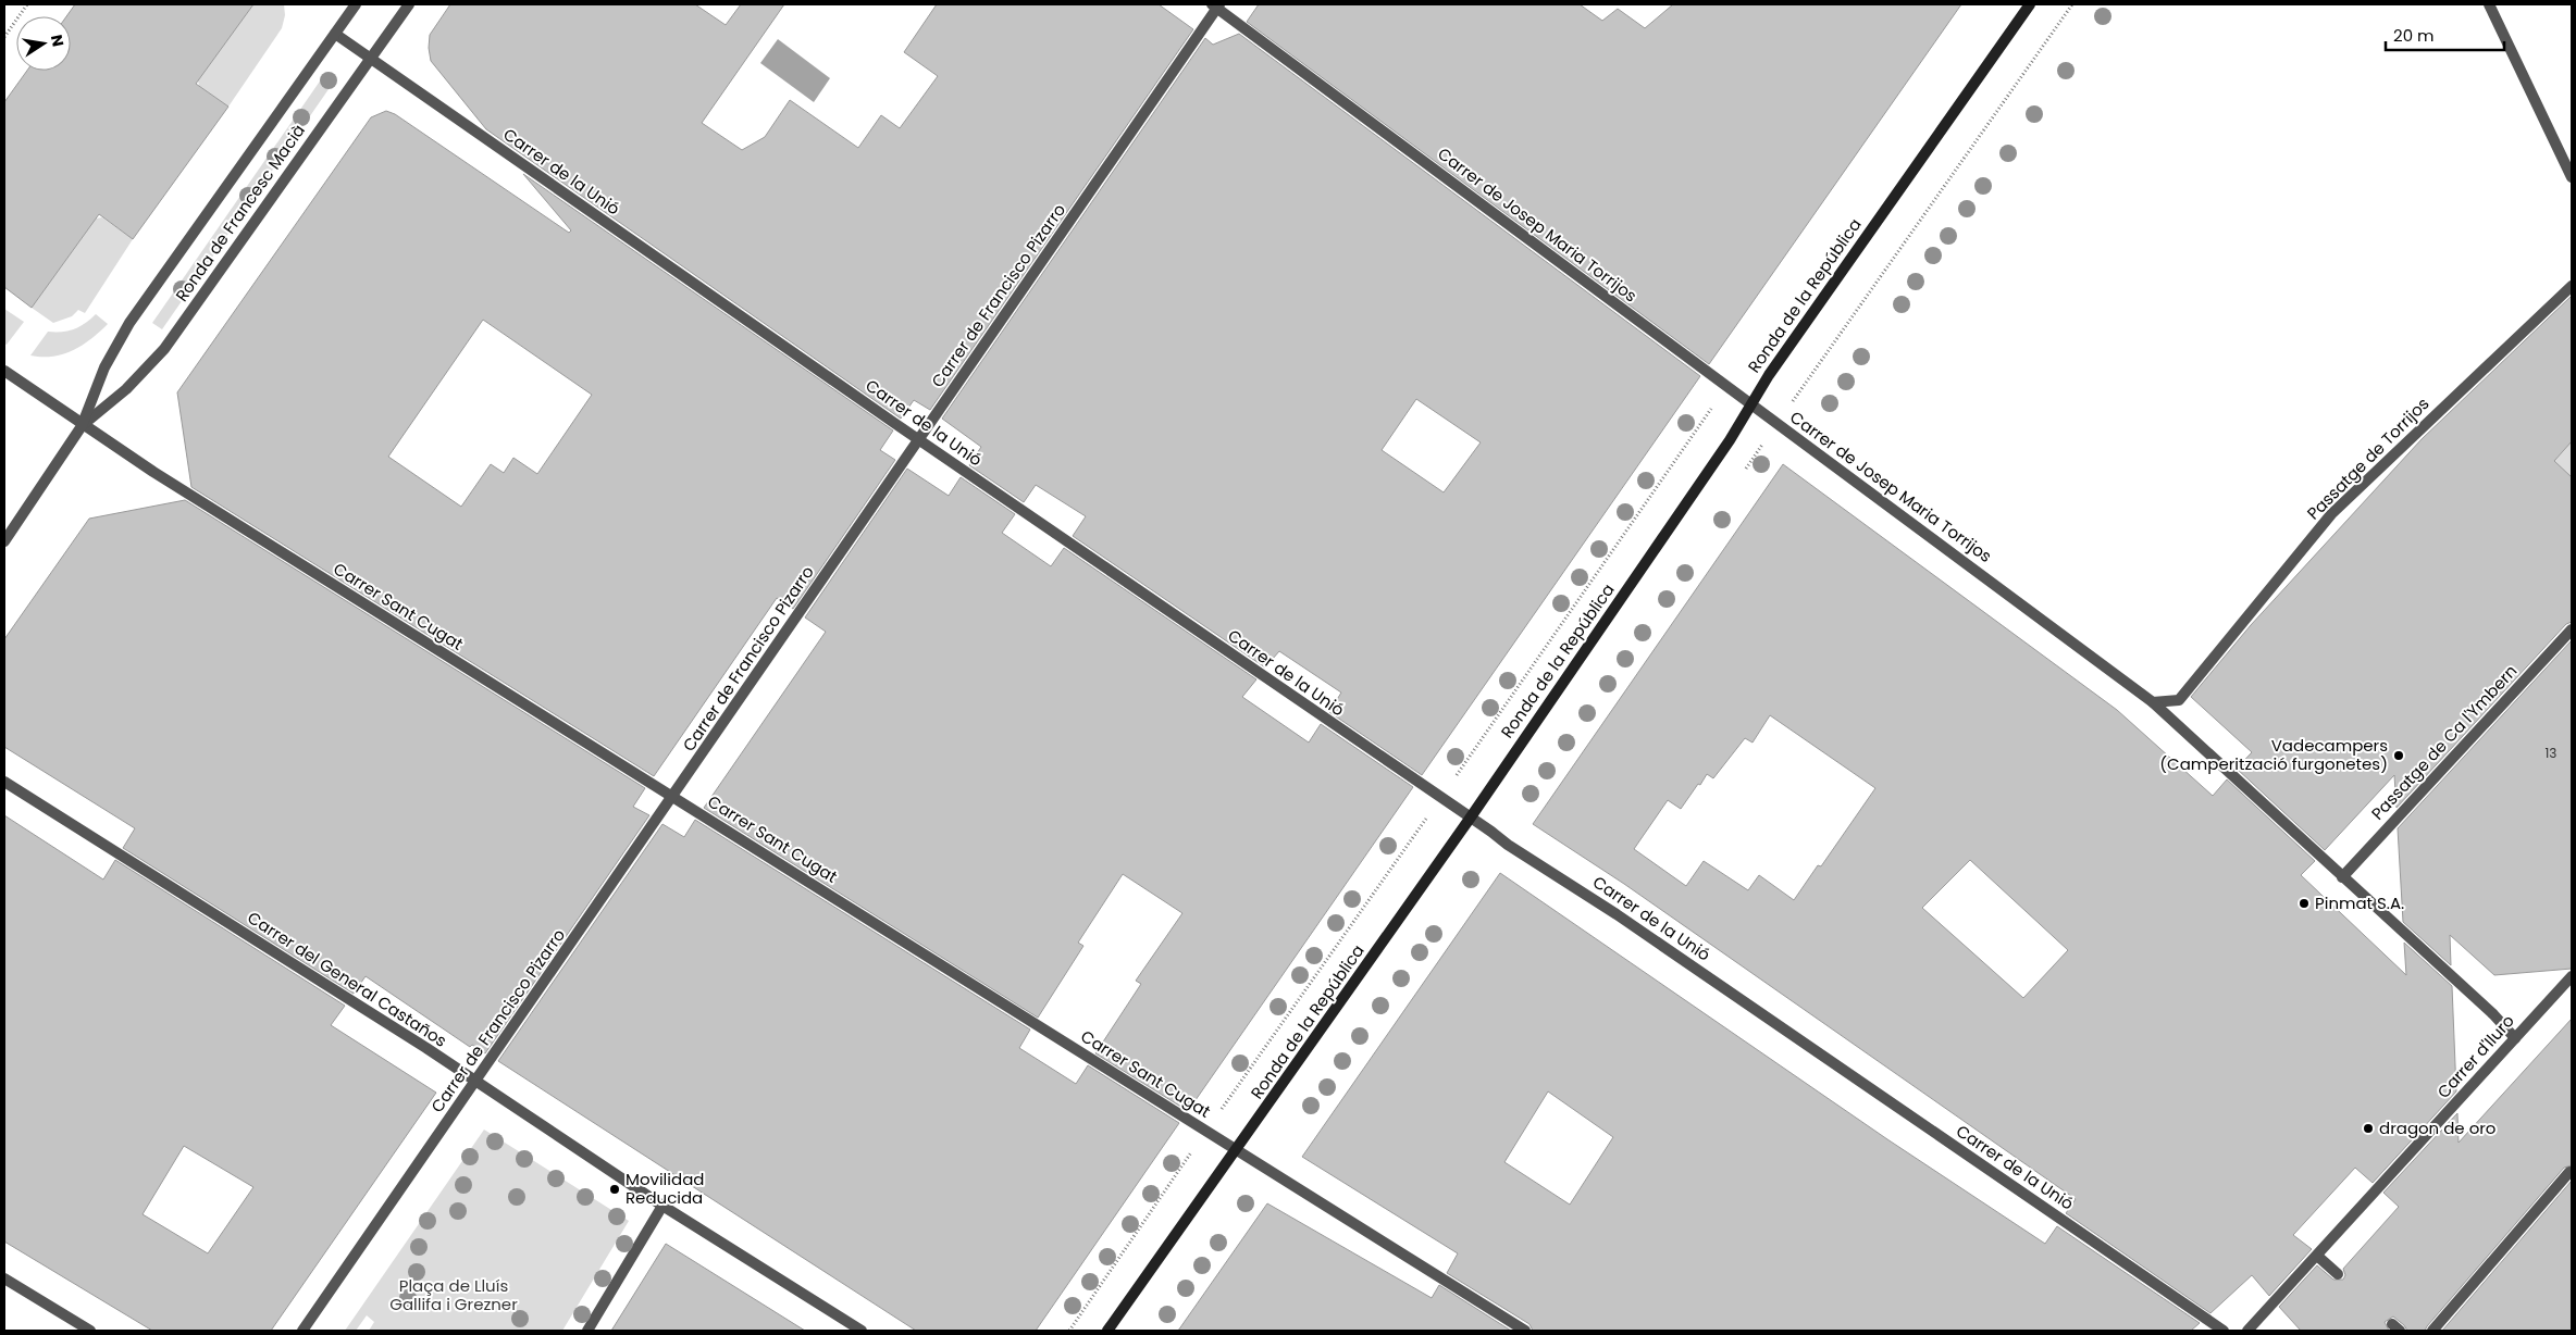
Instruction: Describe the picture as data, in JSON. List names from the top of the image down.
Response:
{
  "streets": {
    "street": [
      "Carrer de la Unió",
      "Ronda de Francesc Macià",
      "Carrer de Josep Maria Torrijos",
      "Carrer de Francisco Pizarro",
      "Ronda de la República",
      "Passatge de Torrijos",
      "Carrer Sant Cugat",
      "Passatge de Ca l'Ymbern",
      "Carrer del General Castaños",
      "Carrer d'Iluro"
    ]
  },
  "crossings": [
    ["Carrer de la Unió", "Ronda de Francesc Macià"],
    ["Carrer de la Unió", "Carrer de Francisco Pizarro"],
    ["Carrer de la Unió", "Ronda de la República"],
    ["Ronda de Francesc Macià", "Carrer Sant Cugat"],
    ["Carrer de Josep Maria Torrijos", "Carrer de Francisco Pizarro"],
    ["Carrer de Josep Maria Torrijos", "Ronda de la República"],
    ["Carrer de Josep Maria Torrijos", "Passatge de Torrijos"],
    ["Carrer de Josep Maria Torrijos", "Passatge de Ca l'Ymbern"],
    ["Carrer de Josep Maria Torrijos", "Carrer d'Iluro"],
    ["Carrer de Francisco Pizarro", "Carrer Sant Cugat"],
    ["Carrer de Francisco Pizarro", "Carrer del General Castaños"],
    ["Ronda de la República", "Carrer Sant Cugat"]
  ],
  "parks": ["Plaça de Lluís Gallifa i Grezner"],
  "places": [
    "Vadecampers (Camperització furgonetes)",
    "Pinmat S.A.",
    "dragon de oro",
    "Movilidad Reducida"
  ],
  "house_numbers": ["13"],
  "scale_bar": "20 m",
  "north": "right"
}
